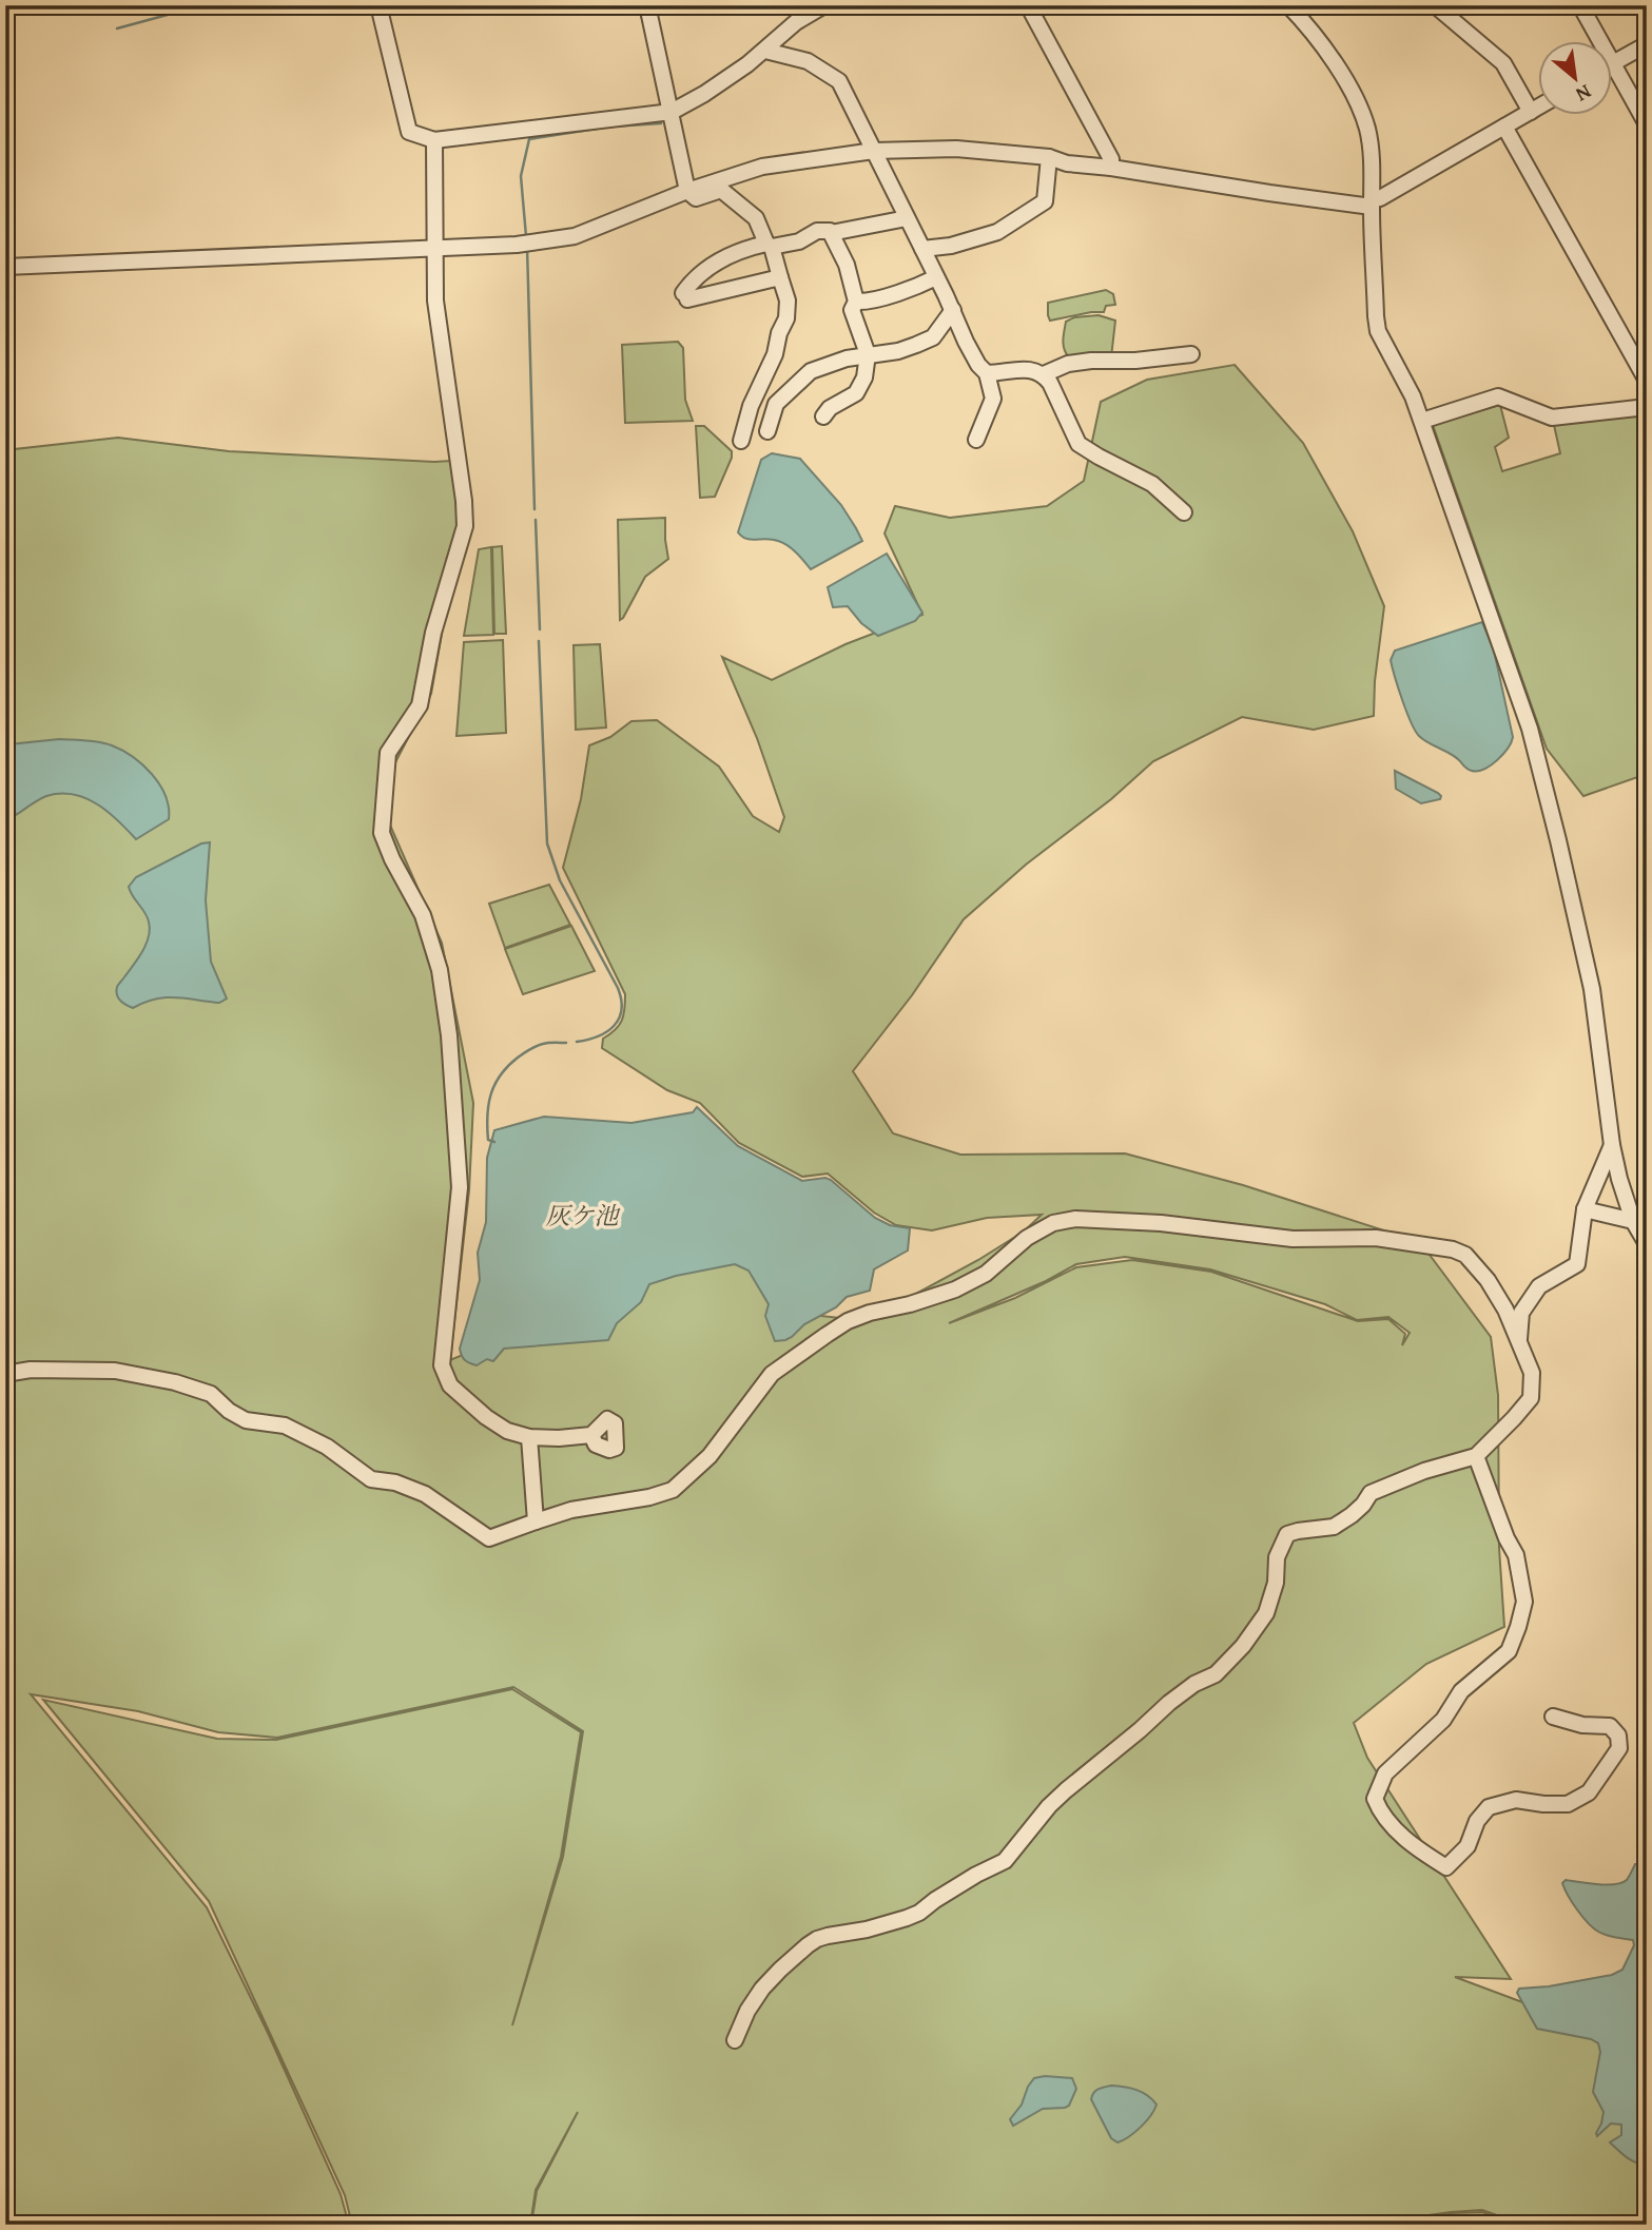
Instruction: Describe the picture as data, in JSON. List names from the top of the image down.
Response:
{
  "water": ["灰ケ池"],
  "north": "bottom right"
}
